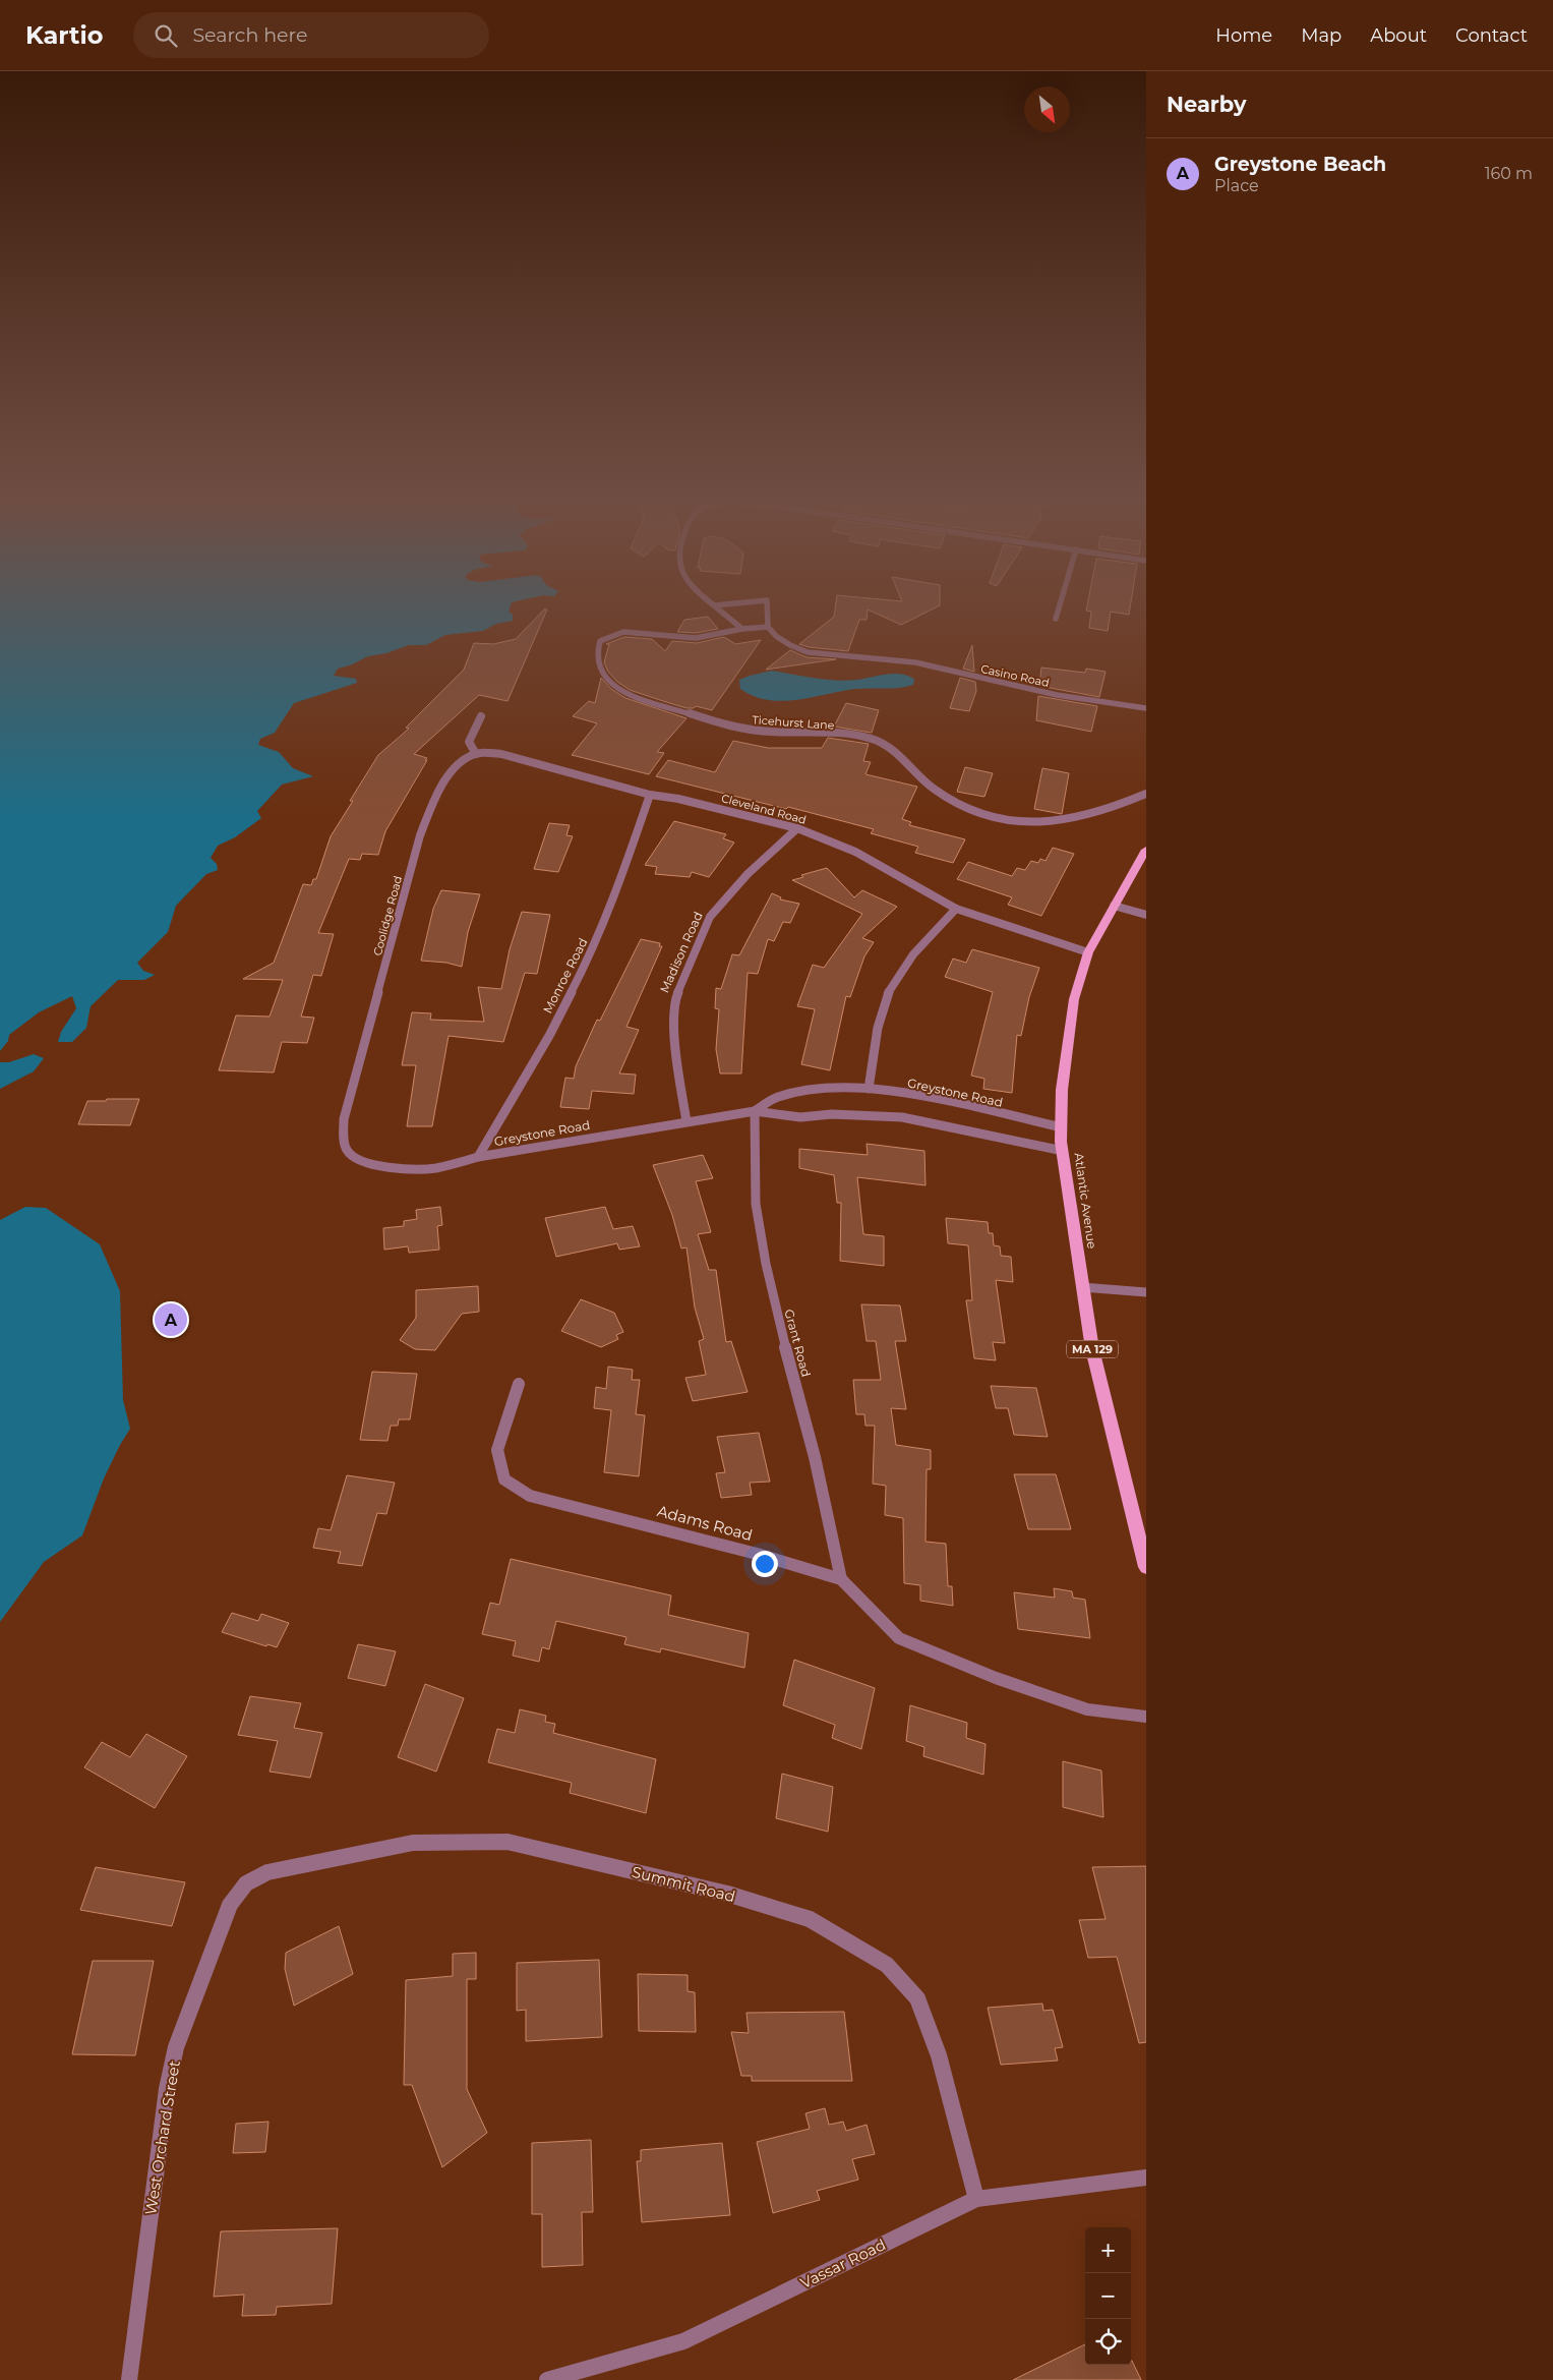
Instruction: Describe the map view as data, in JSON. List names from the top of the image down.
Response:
{
  "streets": {
    "main road": ["Atlantic Avenue", "MA 129"],
    "street": [
      "Casino Road",
      "Ticehurst Lane",
      "Cleveland Road",
      "Coolidge Road",
      "Madison Road",
      "Monroe Road",
      "Greystone Road",
      "Grant Road",
      "Adams Road",
      "Summit Road",
      "West Orchard Street",
      "Vassar Road"
    ]
  },
  "crossings": [
    ["Cleveland Road", "Coolidge Road"],
    ["Cleveland Road", "Madison Road"],
    ["Cleveland Road", "Monroe Road"],
    ["Cleveland Road", "Atlantic Avenue"],
    ["Coolidge Road", "Greystone Road"],
    ["Madison Road", "Greystone Road"],
    ["Monroe Road", "Greystone Road"],
    ["Greystone Road", "Atlantic Avenue"],
    ["Greystone Road", "Grant Road"],
    ["Grant Road", "Adams Road"],
    ["Summit Road", "West Orchard Street"],
    ["Summit Road", "Vassar Road"]
  ],
  "north": "bottom right",
  "page": {
    "header": "Kartio",
    "search": "Search here",
    "nav": [
      "Home",
      "Map",
      "About",
      "Contact"
    ],
    "heading": "Nearby",
    "list": [
      {
        "mark": "A",
        "name": "Greystone Beach",
        "note": "Place",
        "value": "160 m"
      }
    ],
    "pins": "A",
    "map_buttons": ["+", "−"]
  }
}
